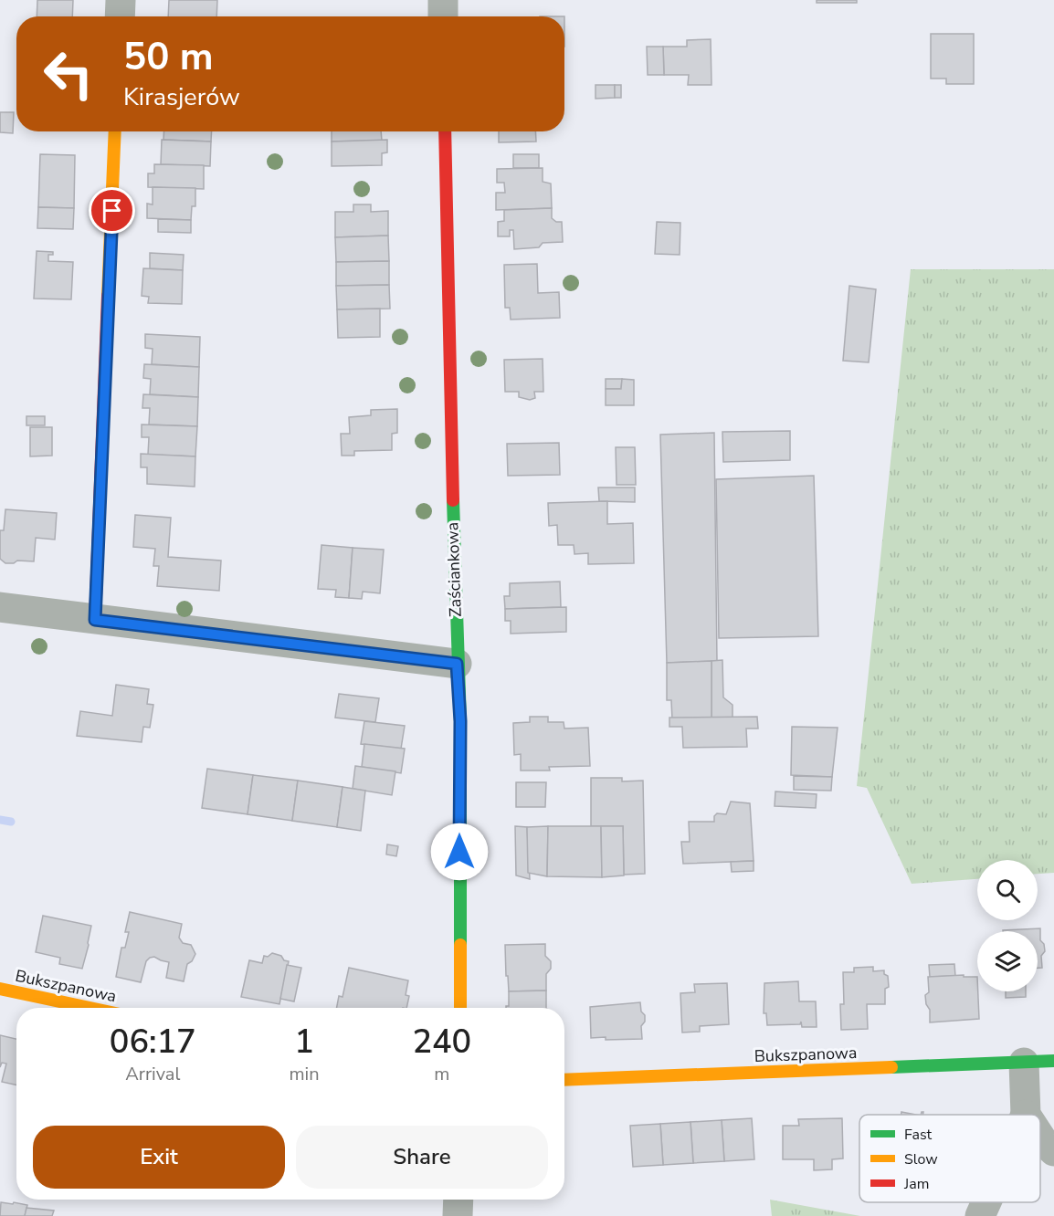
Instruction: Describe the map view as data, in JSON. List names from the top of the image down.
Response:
{
  "streets": {
    "street": ["Zaściankowa", "Bukszpanowa"]
  },
  "legend": ["Fast", "Slow", "Jam"],
  "page": {
    "turn": ["50 m", "Kirasjerów"],
    "eta": [
      "06:17",
      "Arrival",
      "1",
      "min",
      "240",
      "m"
    ],
    "buttons": ["Exit", "Share"]
  }
}
